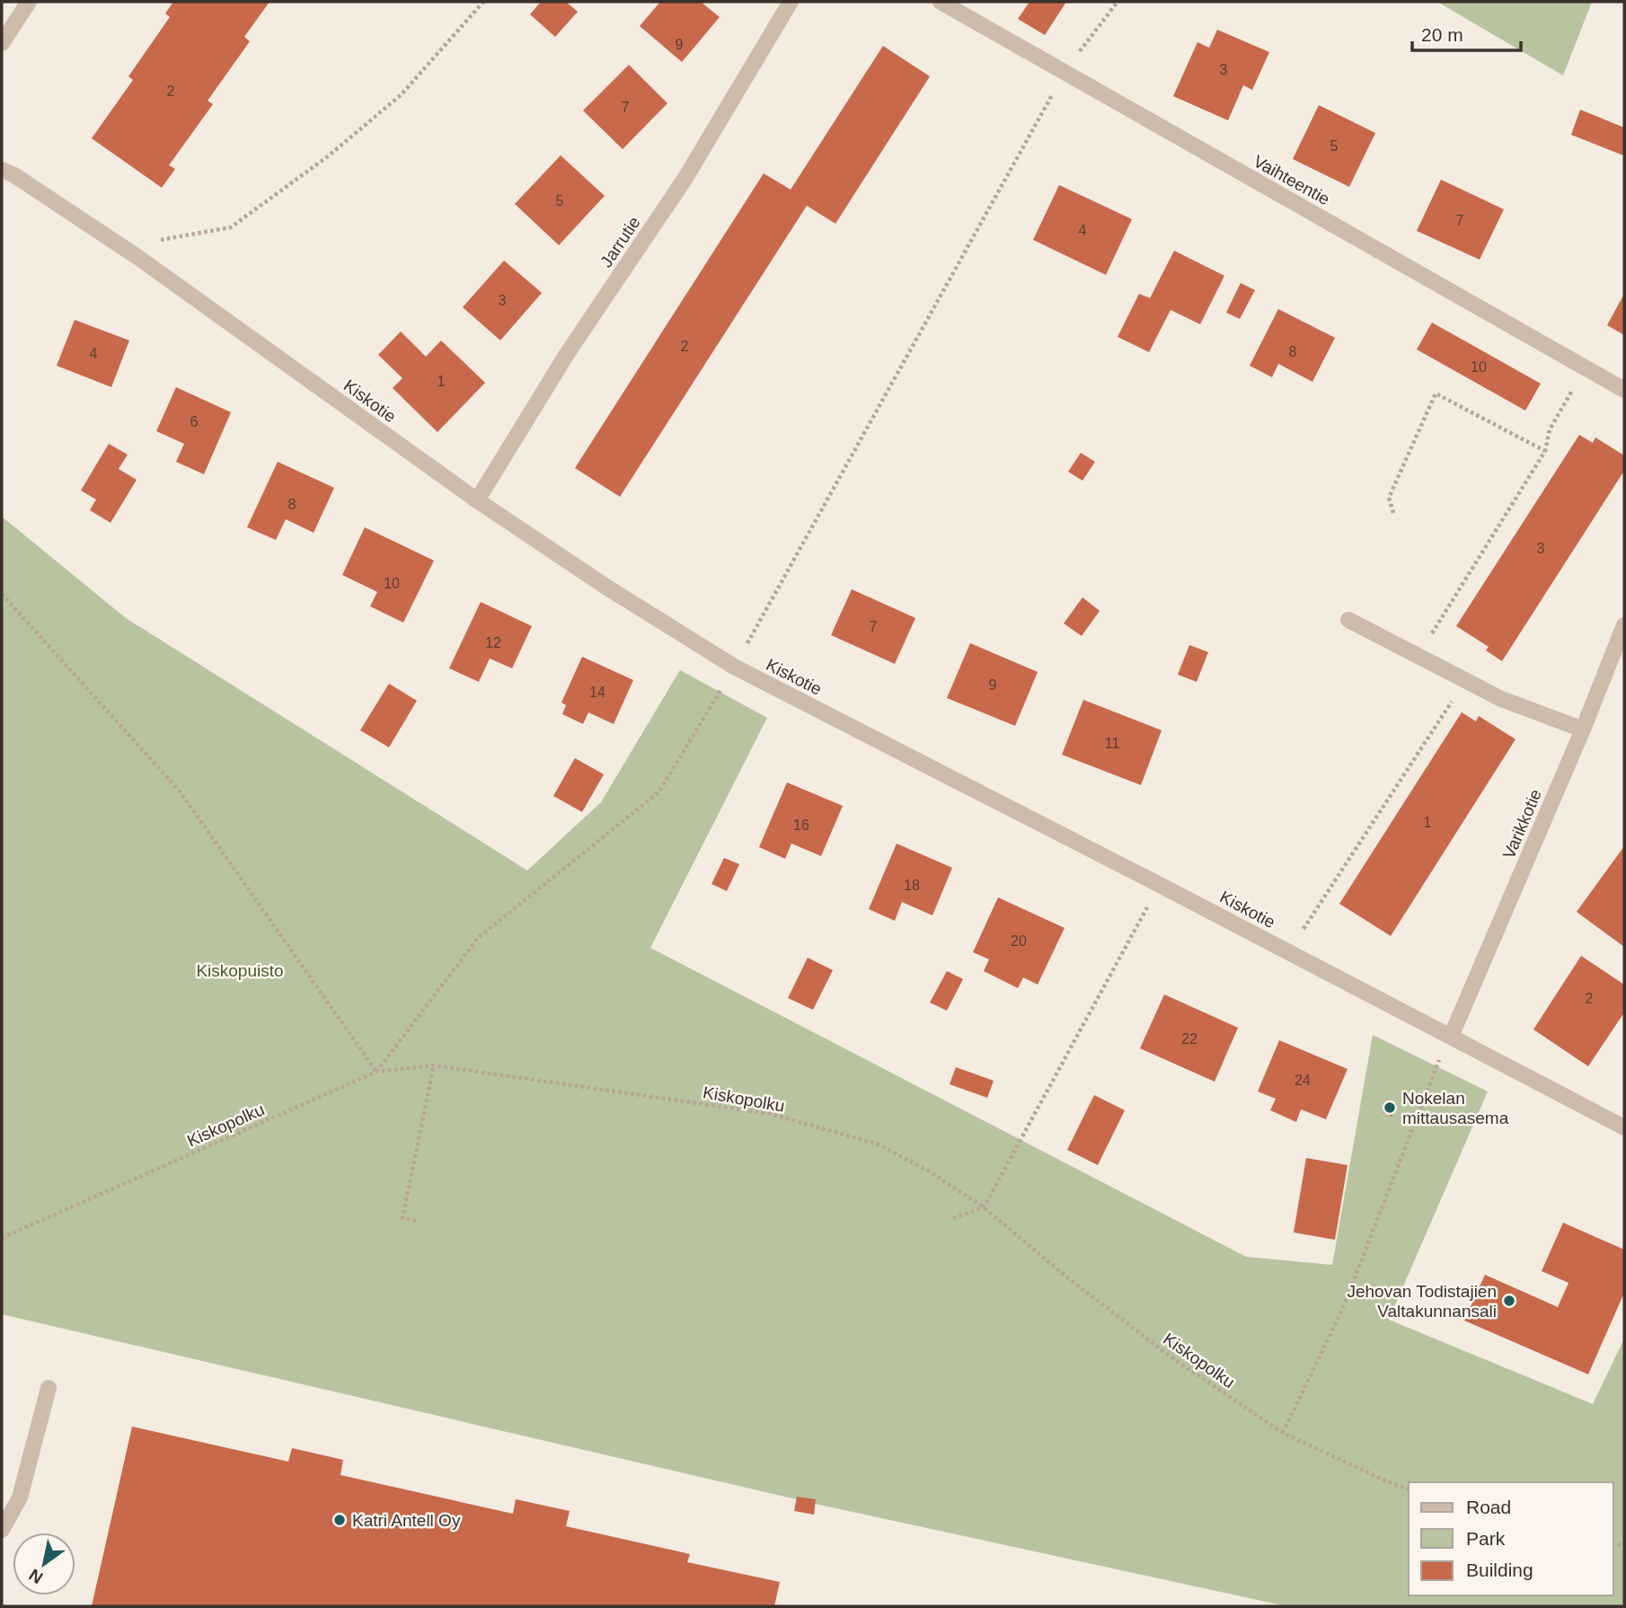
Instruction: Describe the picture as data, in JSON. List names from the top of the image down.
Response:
{
  "streets": {
    "street": [
      "Vaihteentie",
      "Jarrutie",
      "Kiskotie",
      "Varikkotie"
    ],
    "path": ["Kiskopolku"]
  },
  "crossings": [
    ["Jarrutie", "Kiskotie"],
    ["Kiskotie", "Varikkotie"]
  ],
  "parks": ["Kiskopuisto"],
  "places": ["Nokelan mittausasema", "Jehovan Todistajien Valtakunnansali", "Katri Antell Oy"],
  "house_numbers": [
    "9",
    "3",
    "2",
    "7",
    "5",
    "5",
    "7",
    "4",
    "3",
    "2",
    "8",
    "4",
    "10",
    "1",
    "6",
    "8",
    "3",
    "10",
    "7",
    "12",
    "9",
    "14",
    "11",
    "1",
    "16",
    "18",
    "20",
    "2",
    "22",
    "24"
  ],
  "legend": ["Road", "Park", "Building"],
  "scale_bar": "20 m",
  "north": "bottom left"
}
